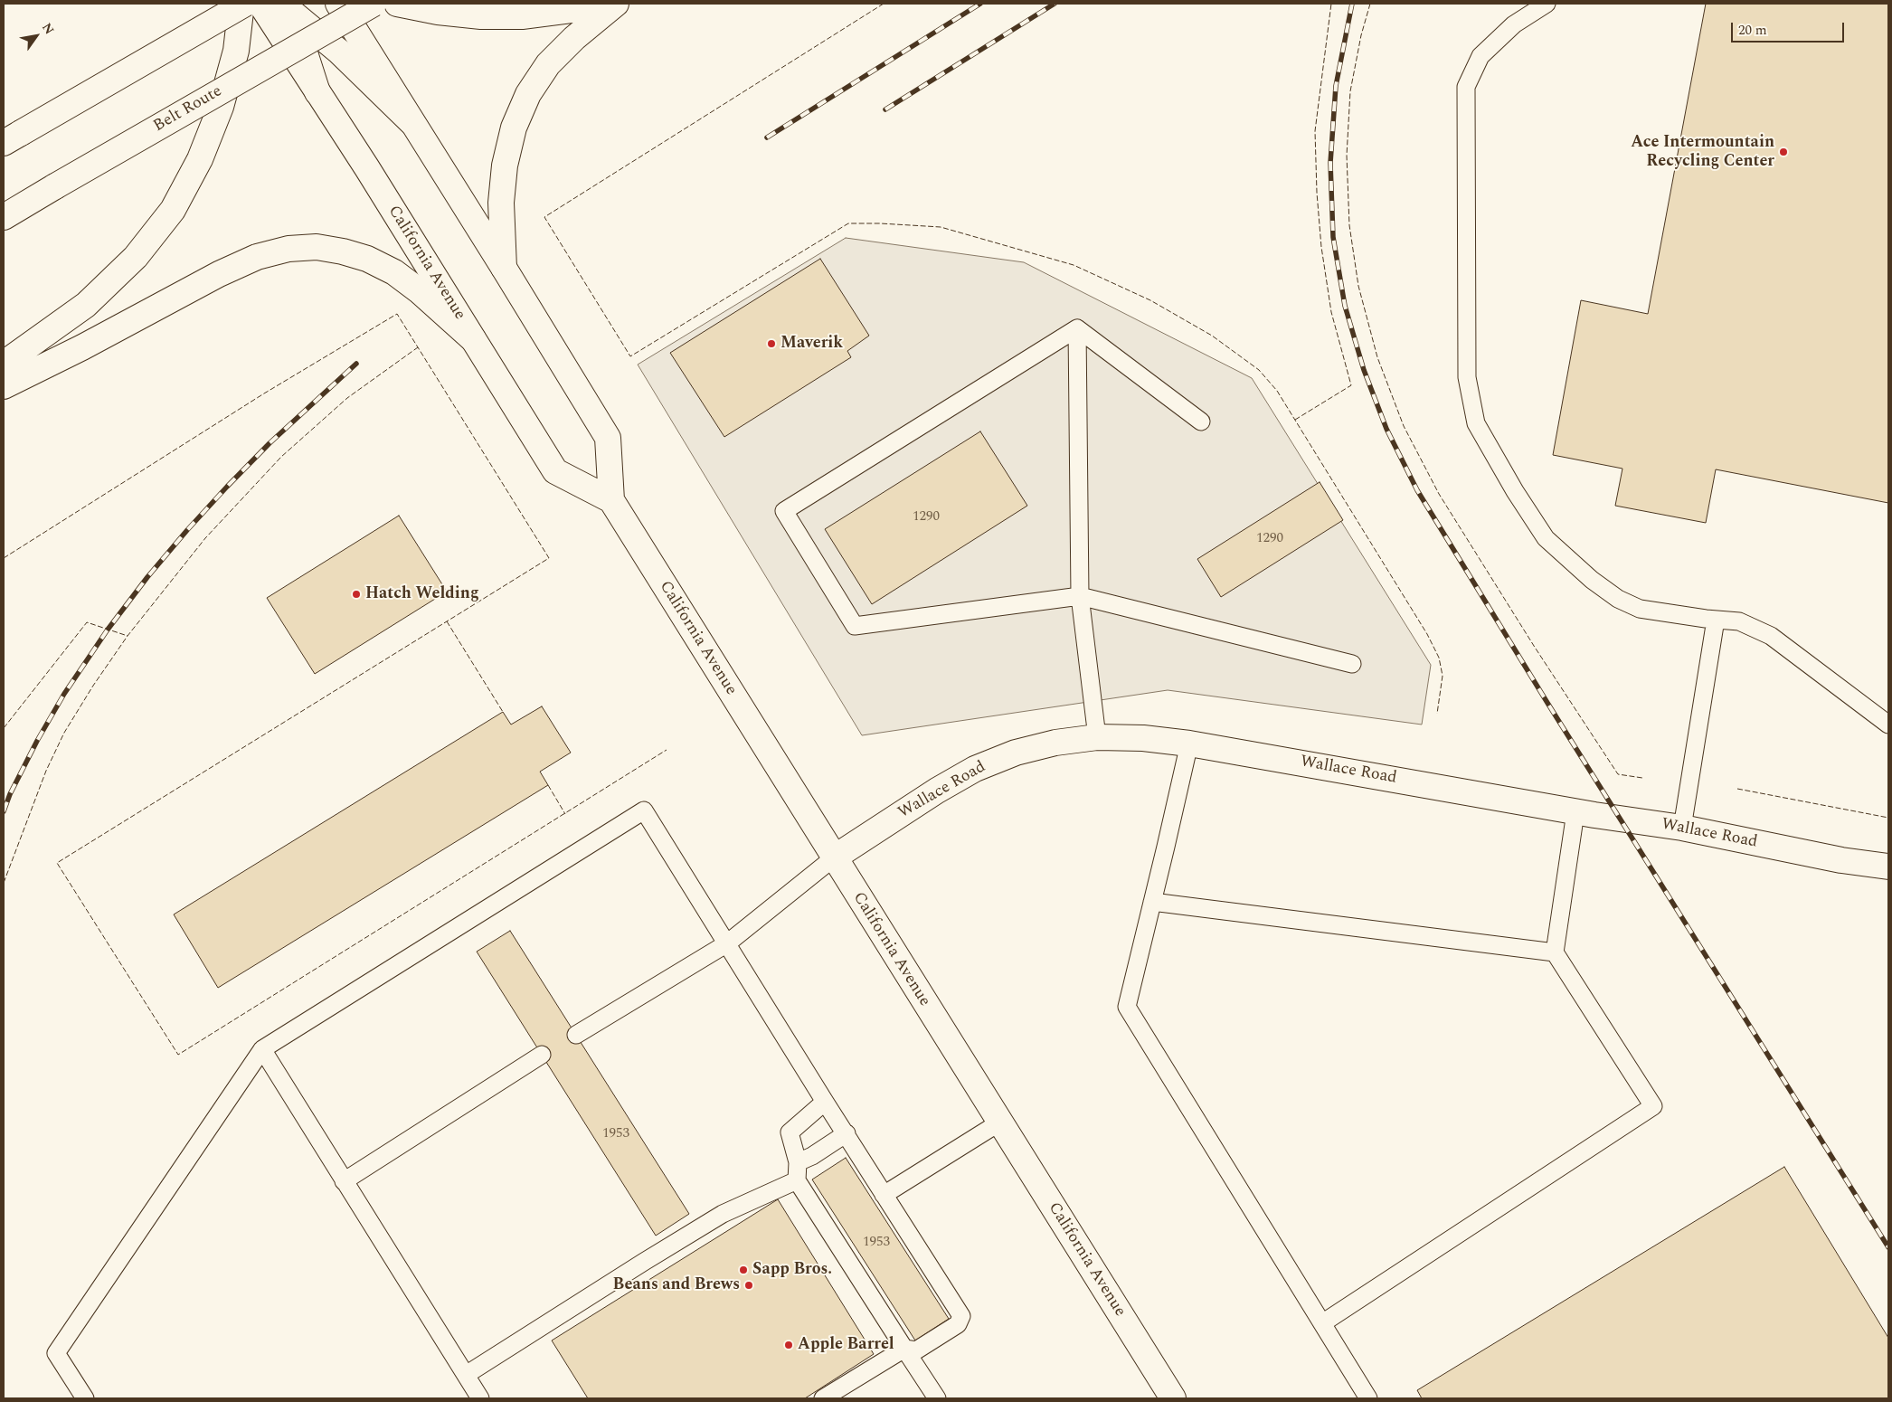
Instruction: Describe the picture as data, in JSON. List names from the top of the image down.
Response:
{
  "streets": {
    "main road": ["Belt Route", "California Avenue", "Wallace Road"]
  },
  "crossings": [
    ["California Avenue", "Wallace Road"]
  ],
  "places": [
    "Ace Intermountain Recycling Center",
    "Maverik",
    "Hatch Welding",
    "Sapp Bros.",
    "Beans and Brews",
    "Apple Barrel"
  ],
  "house_numbers": [
    "1290",
    "1290",
    "1953",
    "1953"
  ],
  "scale_bar": "20 m",
  "north": "top right"
}
